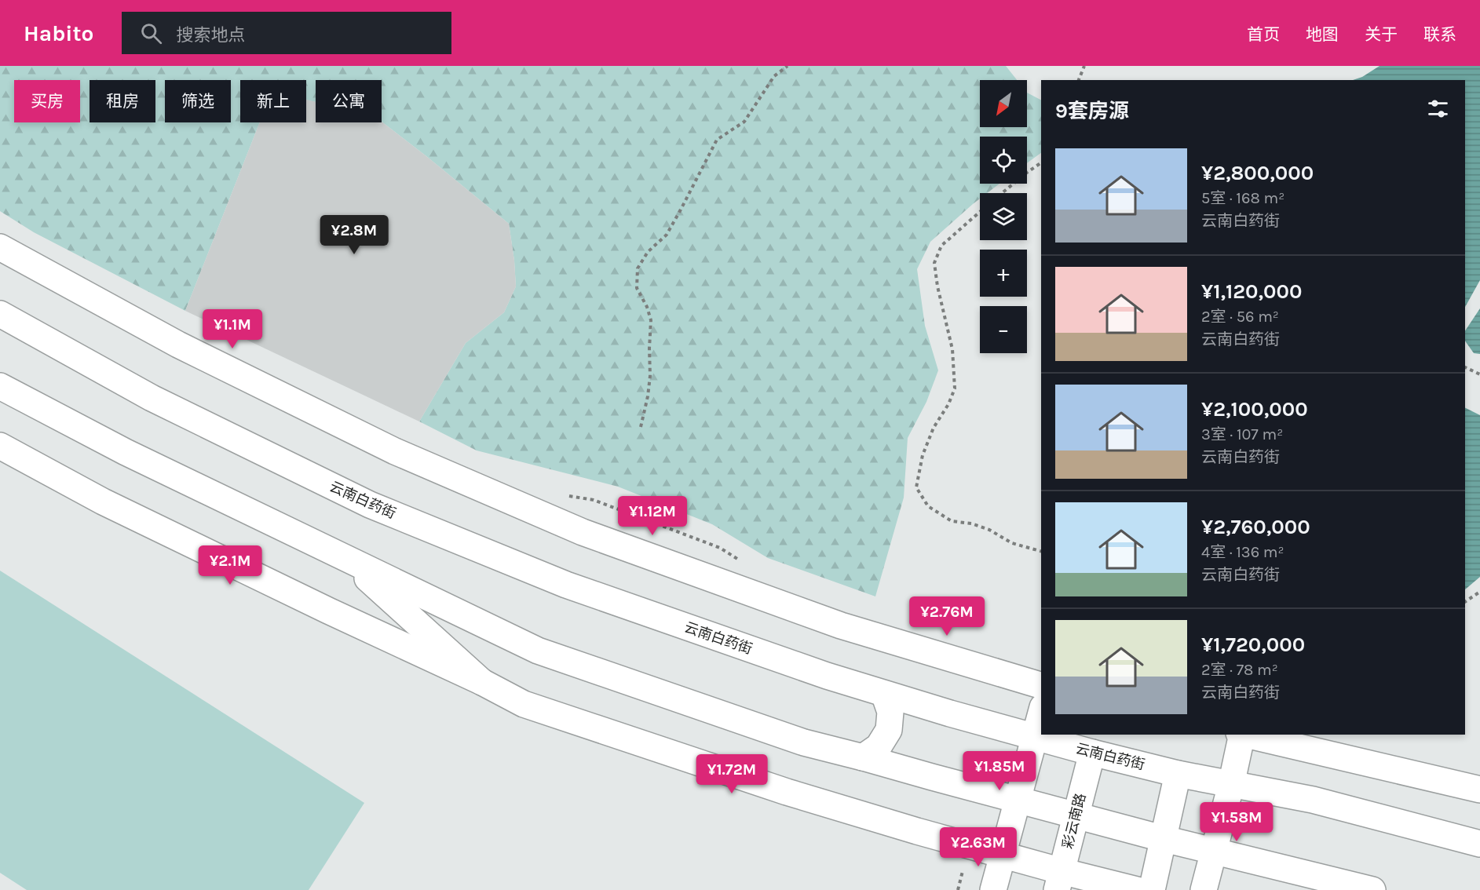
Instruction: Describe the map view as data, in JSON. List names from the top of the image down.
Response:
{
  "streets": {
    "main road": ["云南白药街", "彩云南路"]
  },
  "crossings": [
    ["云南白药街", "彩云南路"]
  ],
  "north": "bottom left",
  "page": {
    "header": "Habito",
    "search": "搜索地点",
    "nav": [
      "首页",
      "地图",
      "关于",
      "联系"
    ],
    "map_buttons": ["+", "−"],
    "chip": [
      "买房",
      "租房",
      "筛选",
      "新上",
      "公寓"
    ],
    "heading": "9套房源",
    "list": [
      {
        "name": "¥2,800,000",
        "note": "5室 · 168 m² · 云南白药街"
      },
      {
        "name": "¥1,120,000",
        "note": "2室 · 56 m² · 云南白药街"
      },
      {
        "name": "¥2,100,000",
        "note": "3室 · 107 m² · 云南白药街"
      },
      {
        "name": "¥2,760,000",
        "note": "4室 · 136 m² · 云南白药街"
      },
      {
        "name": "¥1,720,000",
        "note": "2室 · 78 m² · 云南白药街"
      }
    ],
    "price": [
      "¥2.8M",
      "¥1.1M",
      "¥1.12M",
      "¥2.1M",
      "¥2.76M",
      "¥1.85M",
      "¥1.72M",
      "¥1.58M",
      "¥2.63M"
    ]
  }
}
